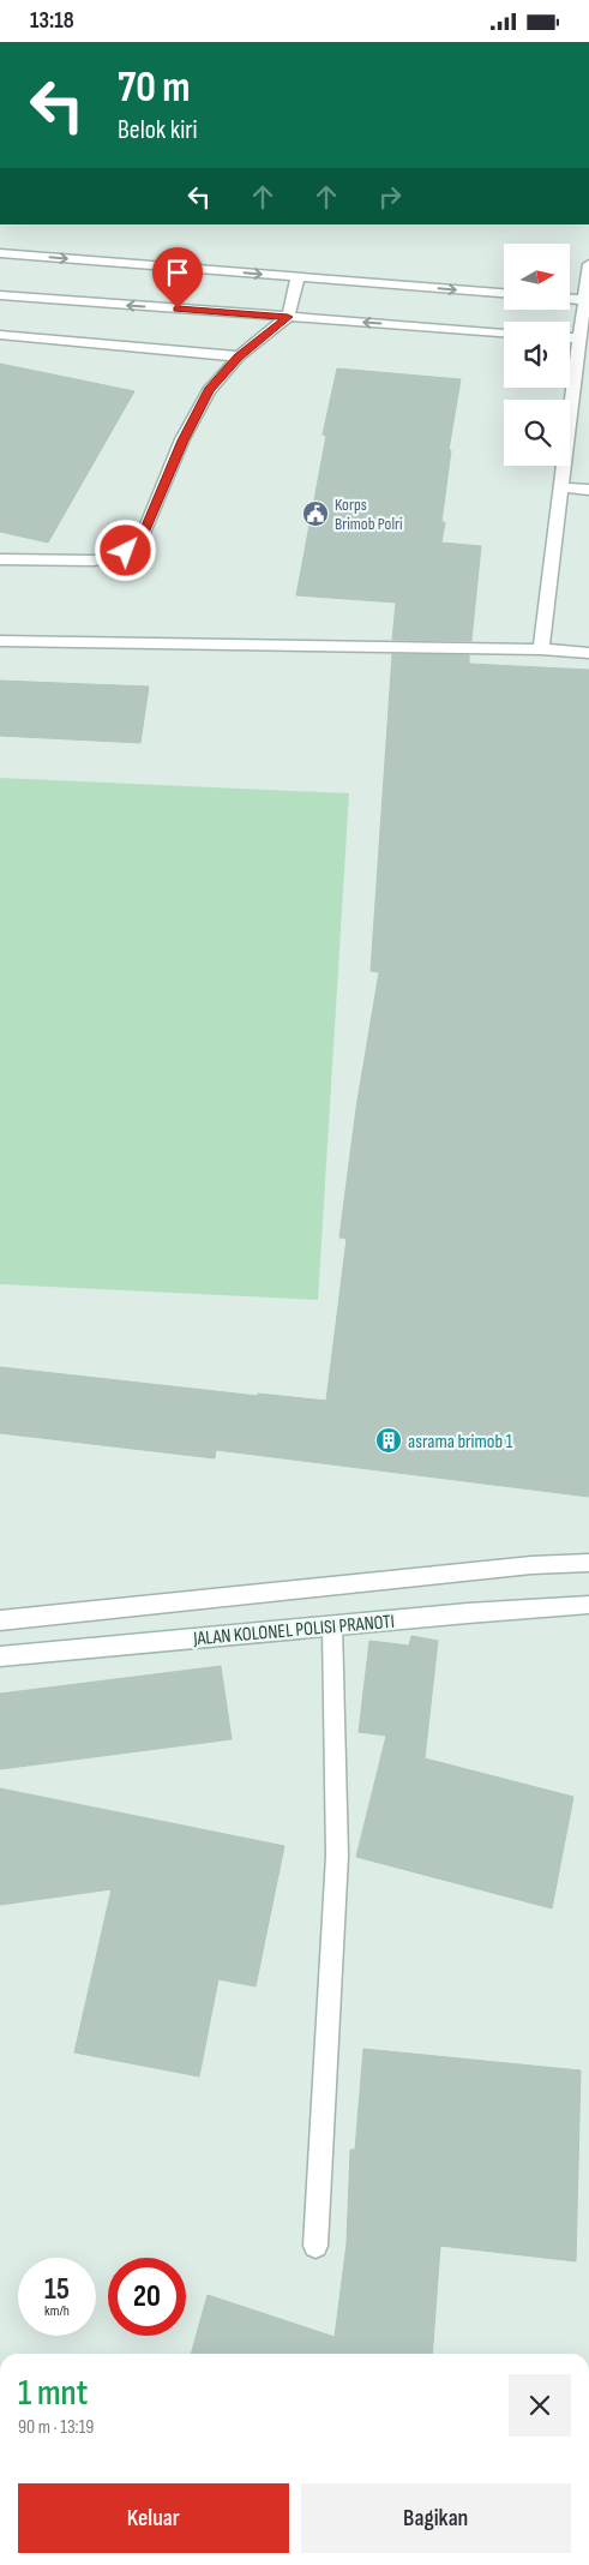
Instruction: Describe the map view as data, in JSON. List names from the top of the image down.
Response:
{
  "streets": {
    "street": ["JALAN KOLONEL POLISI PRANOTI"]
  },
  "places": {
    "public building": ["Korps Brimob Polri"],
    "building": ["asrama brimob 1"]
  },
  "north": "right",
  "page": {
    "status": "13:18",
    "turn": ["70 m", "Belok kiri"],
    "speed": "15 km/h",
    "limit": "20",
    "heading": ["1 mnt", "90 m · 13:19"],
    "buttons": ["Keluar", "Bagikan"]
  }
}
